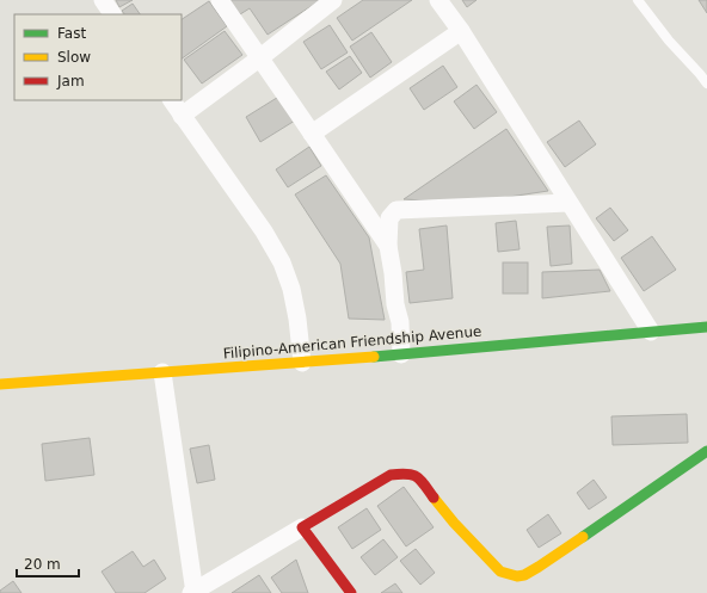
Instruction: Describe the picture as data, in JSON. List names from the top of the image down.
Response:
{
  "streets": {
    "main road": ["Filipino-American Friendship Avenue"]
  },
  "legend": ["Fast", "Slow", "Jam"],
  "scale_bar": "20 m"
}
